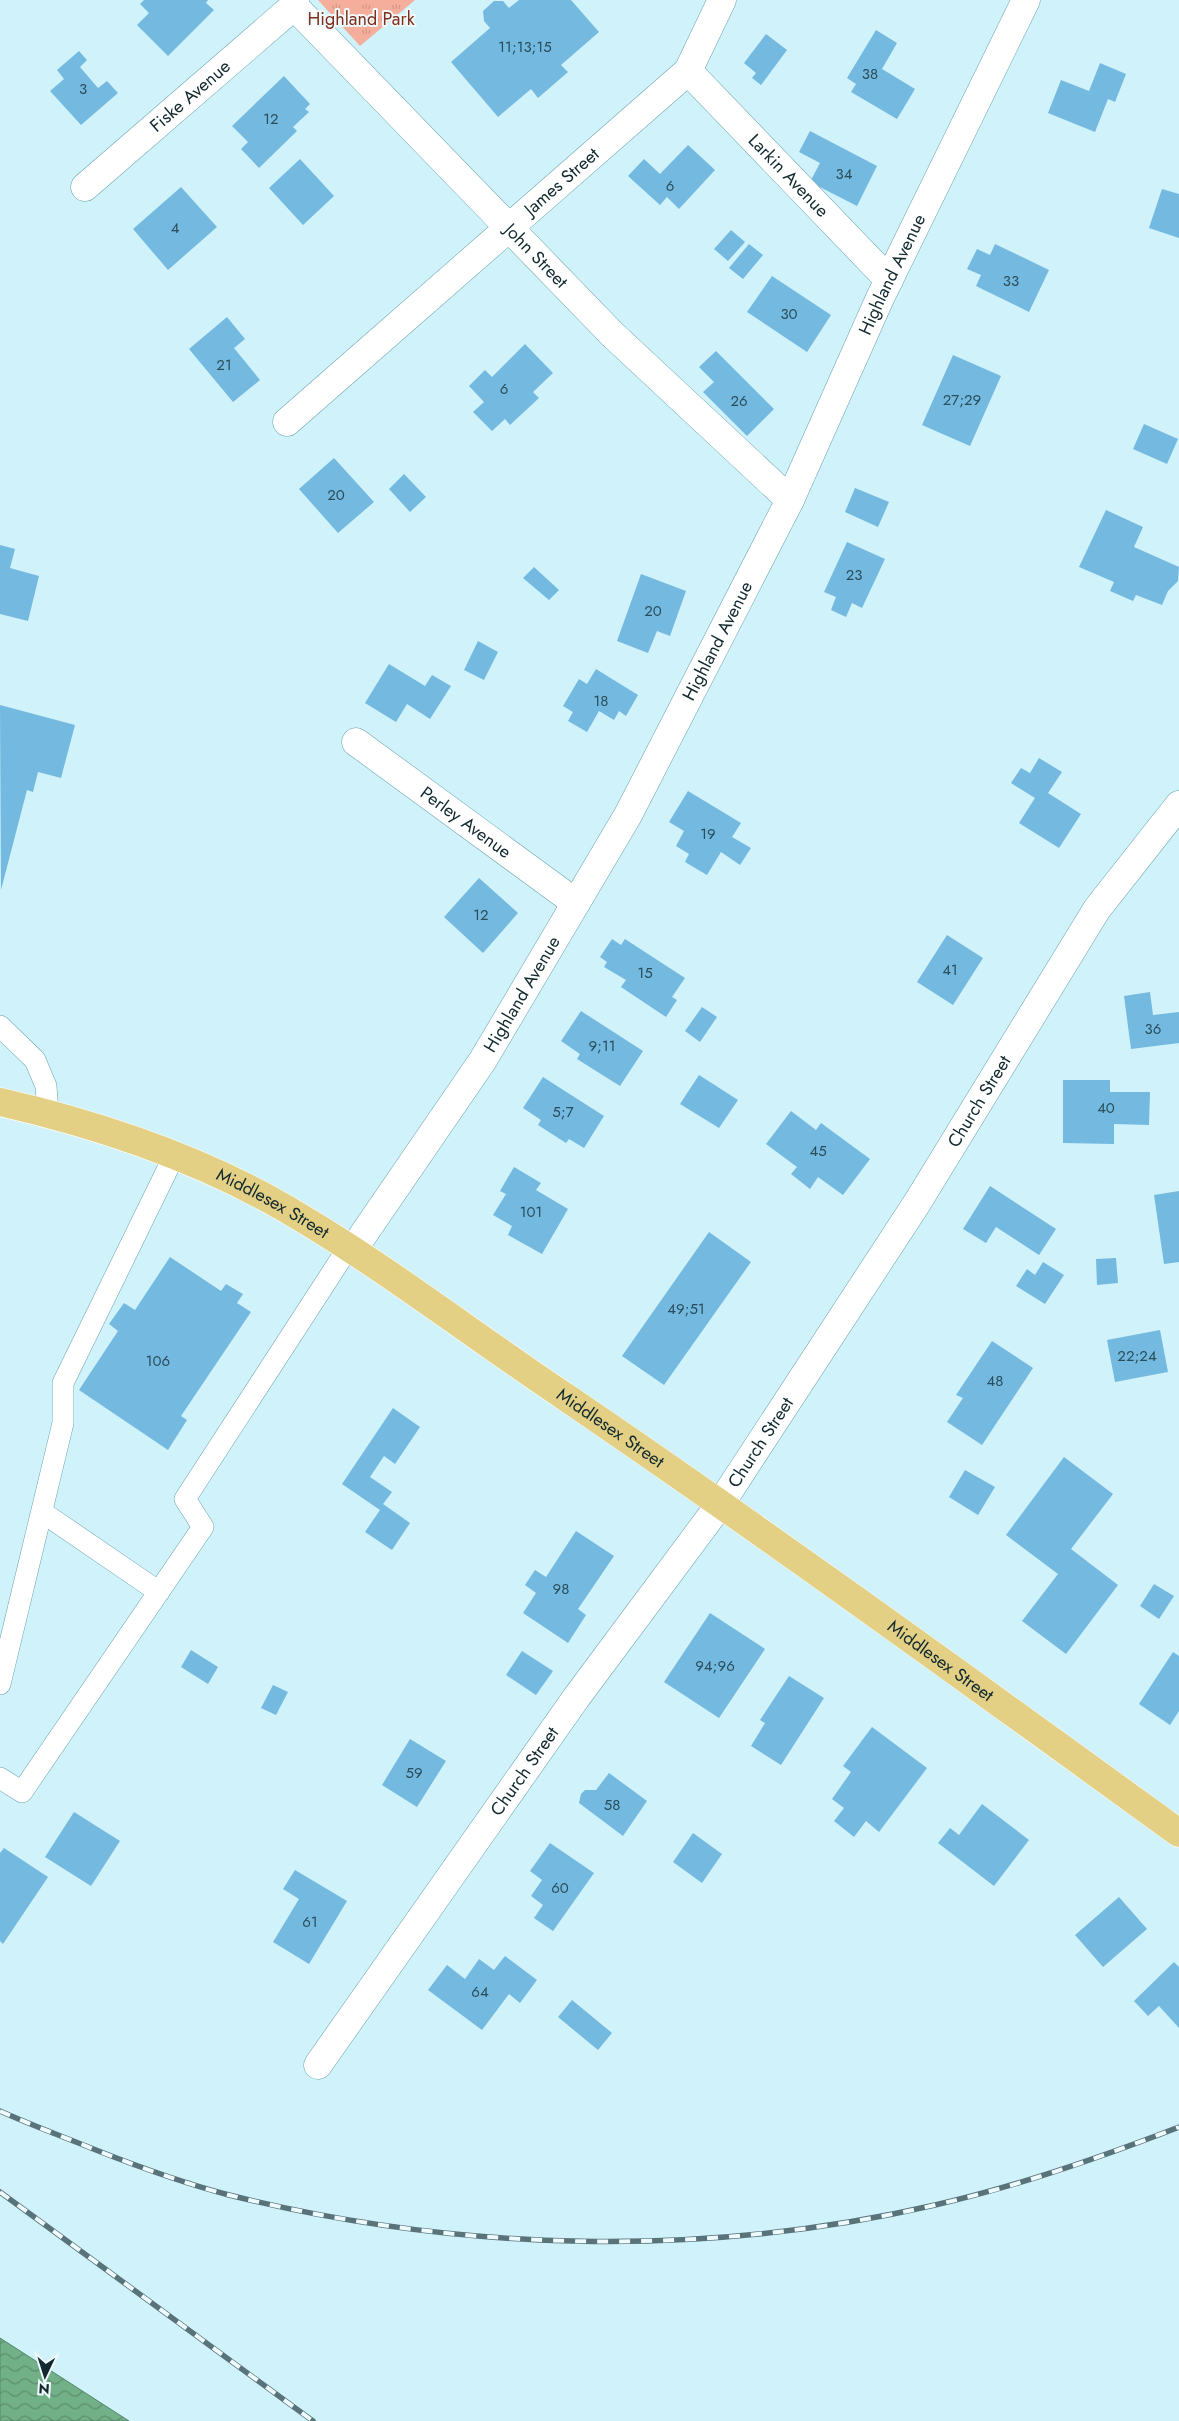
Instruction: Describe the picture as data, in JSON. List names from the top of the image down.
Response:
{
  "streets": {
    "main road": ["Middlesex Street"],
    "street": [
      "Fiske Avenue",
      "Larkin Avenue",
      "James Street",
      "John Street",
      "Highland Avenue",
      "Perley Avenue",
      "Church Street"
    ]
  },
  "crossings": [
    ["Fiske Avenue", "John Street"],
    ["Larkin Avenue", "James Street"],
    ["Larkin Avenue", "Highland Avenue"],
    ["James Street", "John Street"],
    ["John Street", "Highland Avenue"],
    ["Highland Avenue", "Perley Avenue"],
    ["Highland Avenue", "Middlesex Street"],
    ["Church Street", "Middlesex Street"]
  ],
  "parks": ["Highland Park"],
  "house_numbers": [
    "11;13;15",
    "38",
    "3",
    "12",
    "34",
    "6",
    "4",
    "33",
    "30",
    "21",
    "6",
    "27;29",
    "26",
    "20",
    "23",
    "20",
    "18",
    "19",
    "12",
    "41",
    "15",
    "36",
    "9;11",
    "40",
    "5;7",
    "45",
    "101",
    "49;51",
    "22;24",
    "106",
    "48",
    "98",
    "94;96",
    "59",
    "58",
    "60",
    "61",
    "64"
  ],
  "north": "bottom"
}
